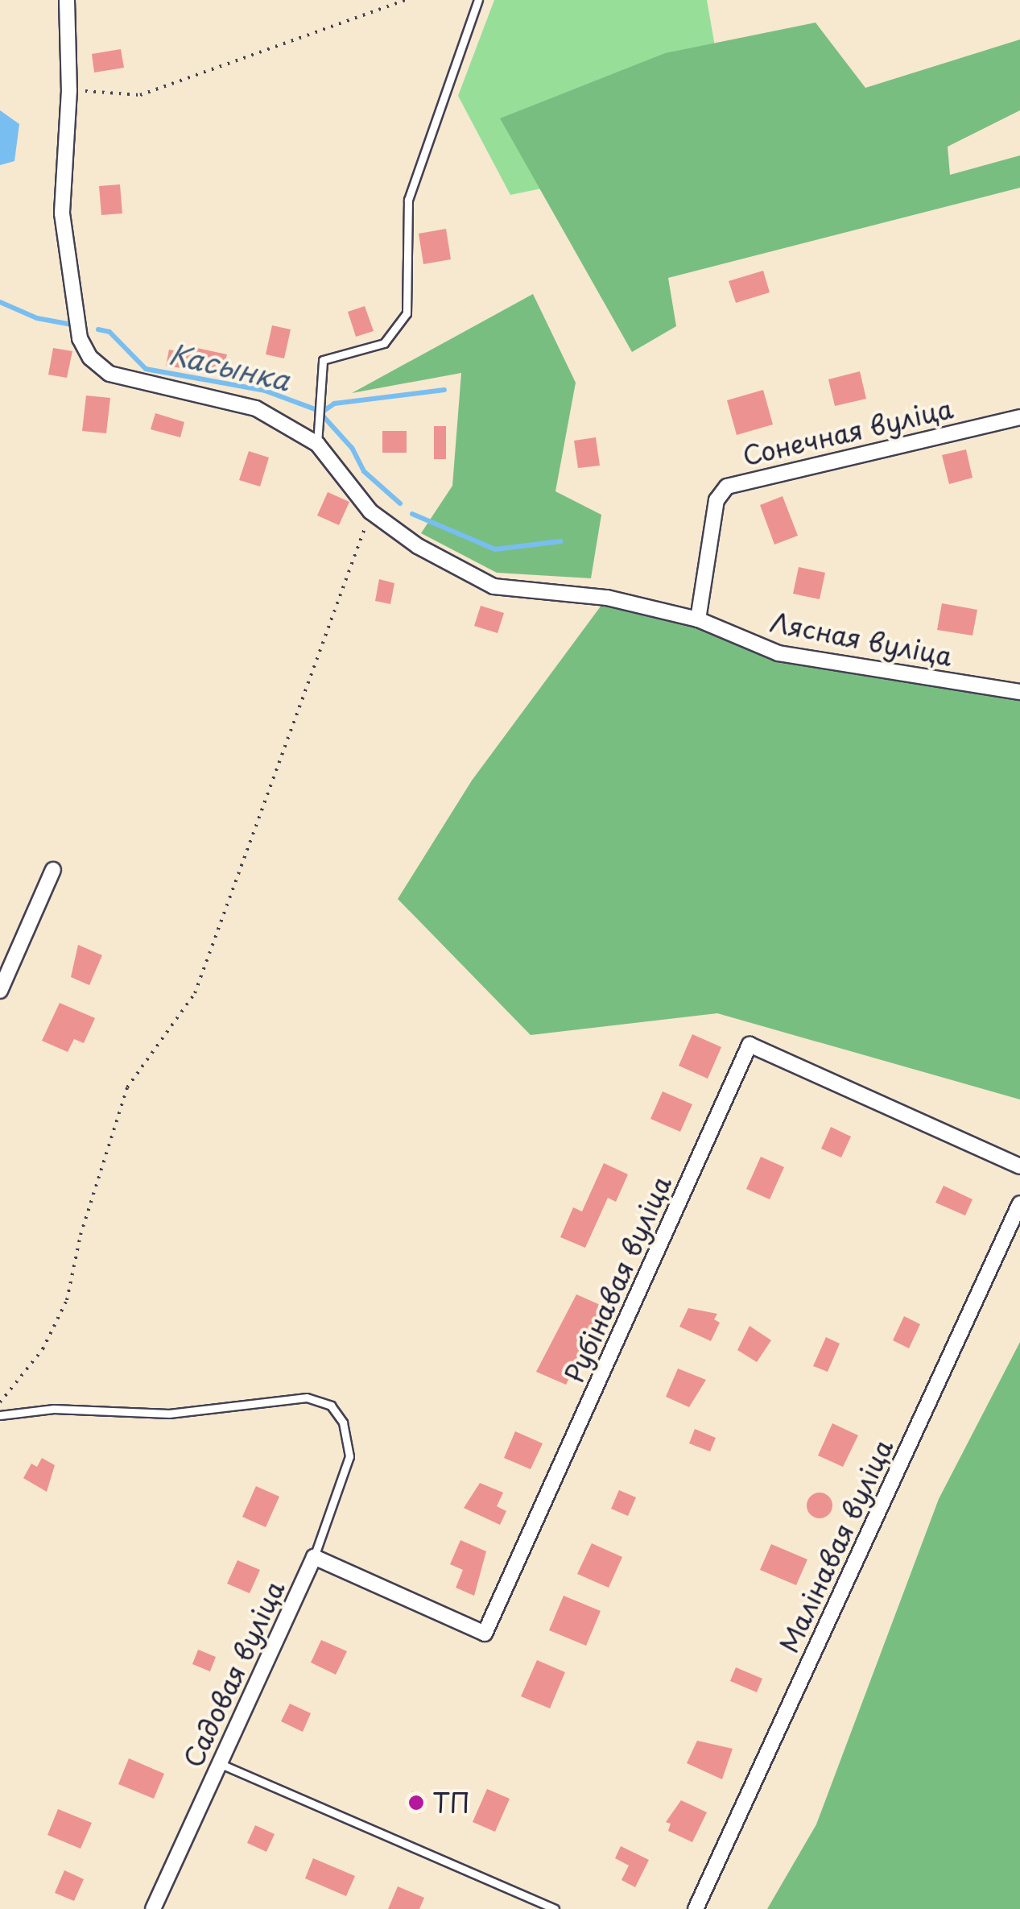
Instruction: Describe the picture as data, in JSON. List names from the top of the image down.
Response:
{
  "streets": {
    "street": [
      "Сонечная вуліца",
      "Лясная вуліца",
      "Рубінавая вуліца",
      "Малінавая вуліца",
      "Садовая вуліца"
    ]
  },
  "crossings": [
    ["Сонечная вуліца", "Лясная вуліца"],
    ["Рубінавая вуліца", "Садовая вуліца"]
  ],
  "water": ["Касынка"],
  "places": ["ТП"]
}
